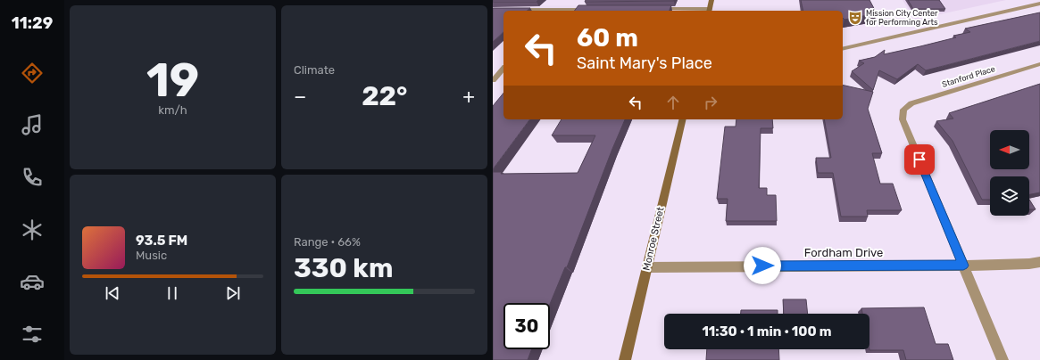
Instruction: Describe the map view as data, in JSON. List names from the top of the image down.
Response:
{
  "streets": {
    "main road": ["Monroe Street"],
    "street": ["Stanford Place", "Fordham Drive"]
  },
  "crossings": [
    ["Stanford Place", "Fordham Drive"],
    ["Monroe Street", "Fordham Drive"]
  ],
  "places": {
    "theatre": ["Mission City Center for Performing Arts"]
  },
  "north": "left",
  "page": {
    "tabs": "11:29",
    "tile": [
      ["19", "km/h"],
      "Climate",
      ["Range · 66%", "330 km"]
    ],
    "turn": ["60 m", "Saint Mary's Place"],
    "heat": ["−", "22°", "+"],
    "song": ["93.5 FM", "Music"],
    "limit": "30",
    "trip": "11:30 · 1 min · 100 m"
  }
}
